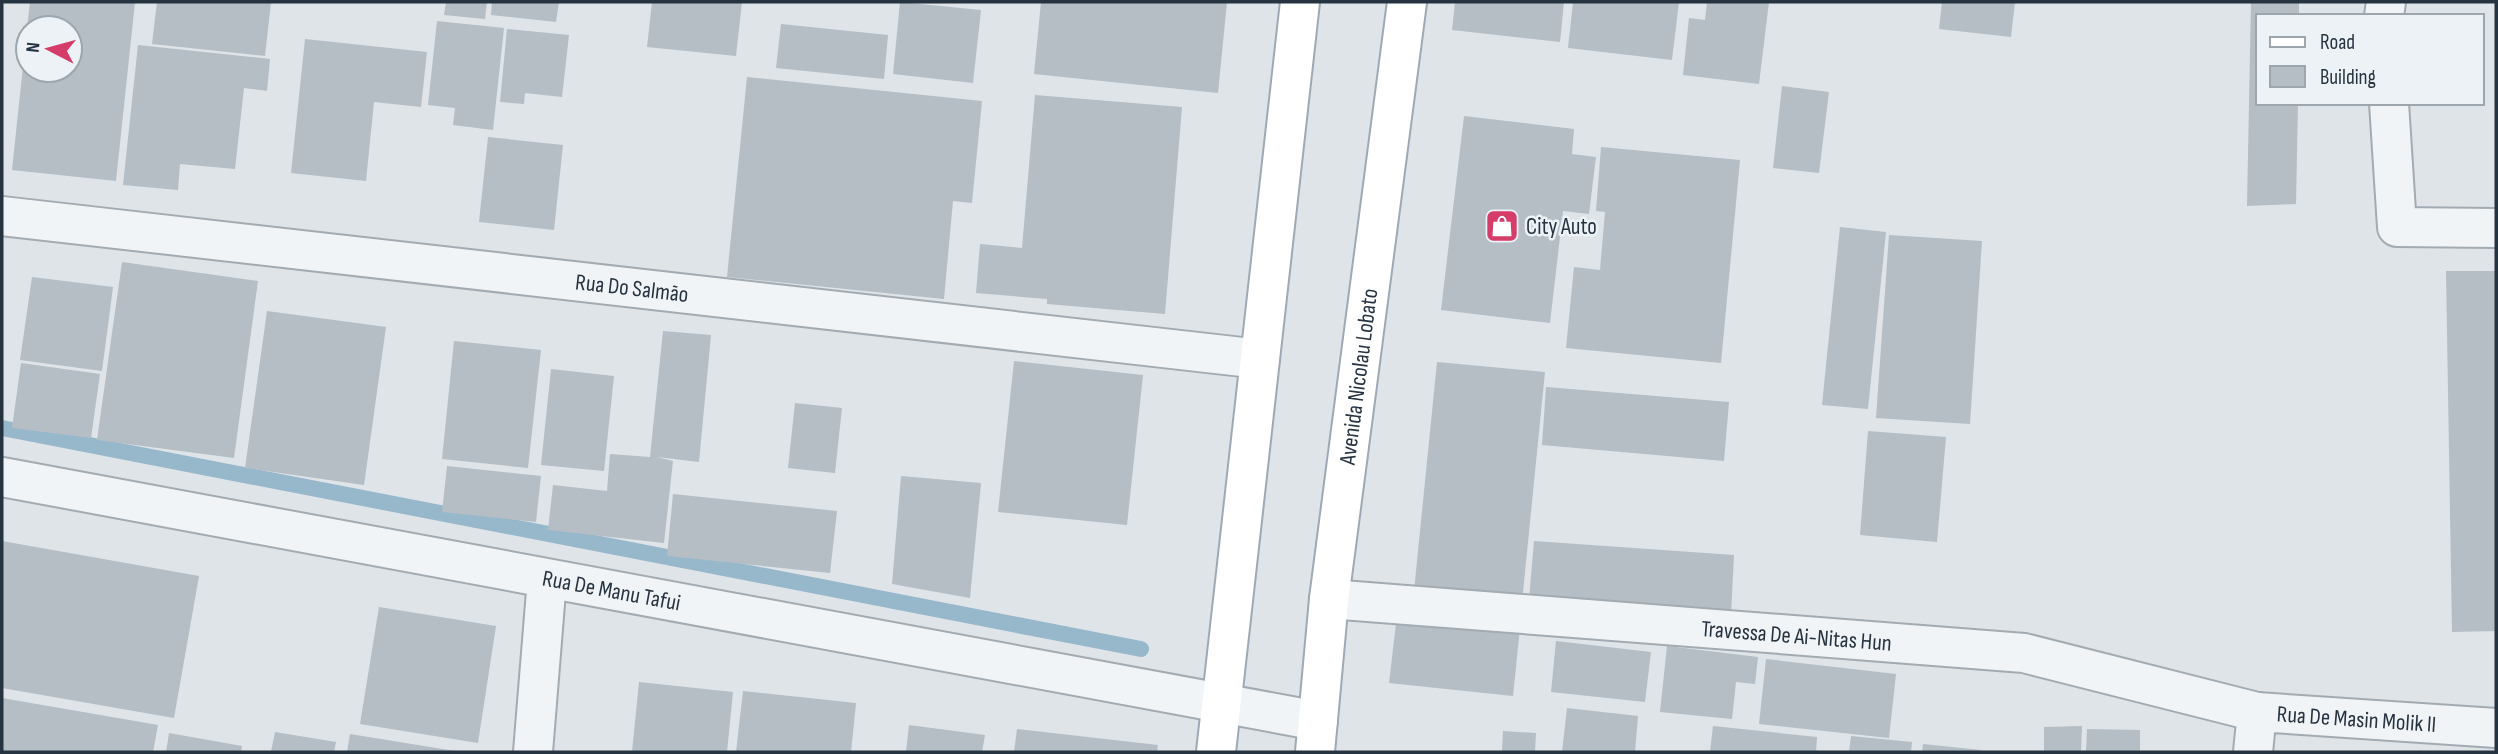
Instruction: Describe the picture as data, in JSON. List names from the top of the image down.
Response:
{
  "streets": {
    "main road": ["Avenida Nicolau Lobato"],
    "street": [
      "Rua Do Salmão",
      "Rua De Manu Tafui",
      "Travessa De Ai-Nitas Hun",
      "Rua De Masin Molik II"
    ]
  },
  "crossings": [
    ["Avenida Nicolau Lobato", "Rua De Manu Tafui"],
    ["Avenida Nicolau Lobato", "Travessa De Ai-Nitas Hun"],
    ["Travessa De Ai-Nitas Hun", "Rua De Masin Molik II"]
  ],
  "places": {
    "shop": ["City Auto"]
  },
  "legend": ["Road", "Building"],
  "north": "left"
}
